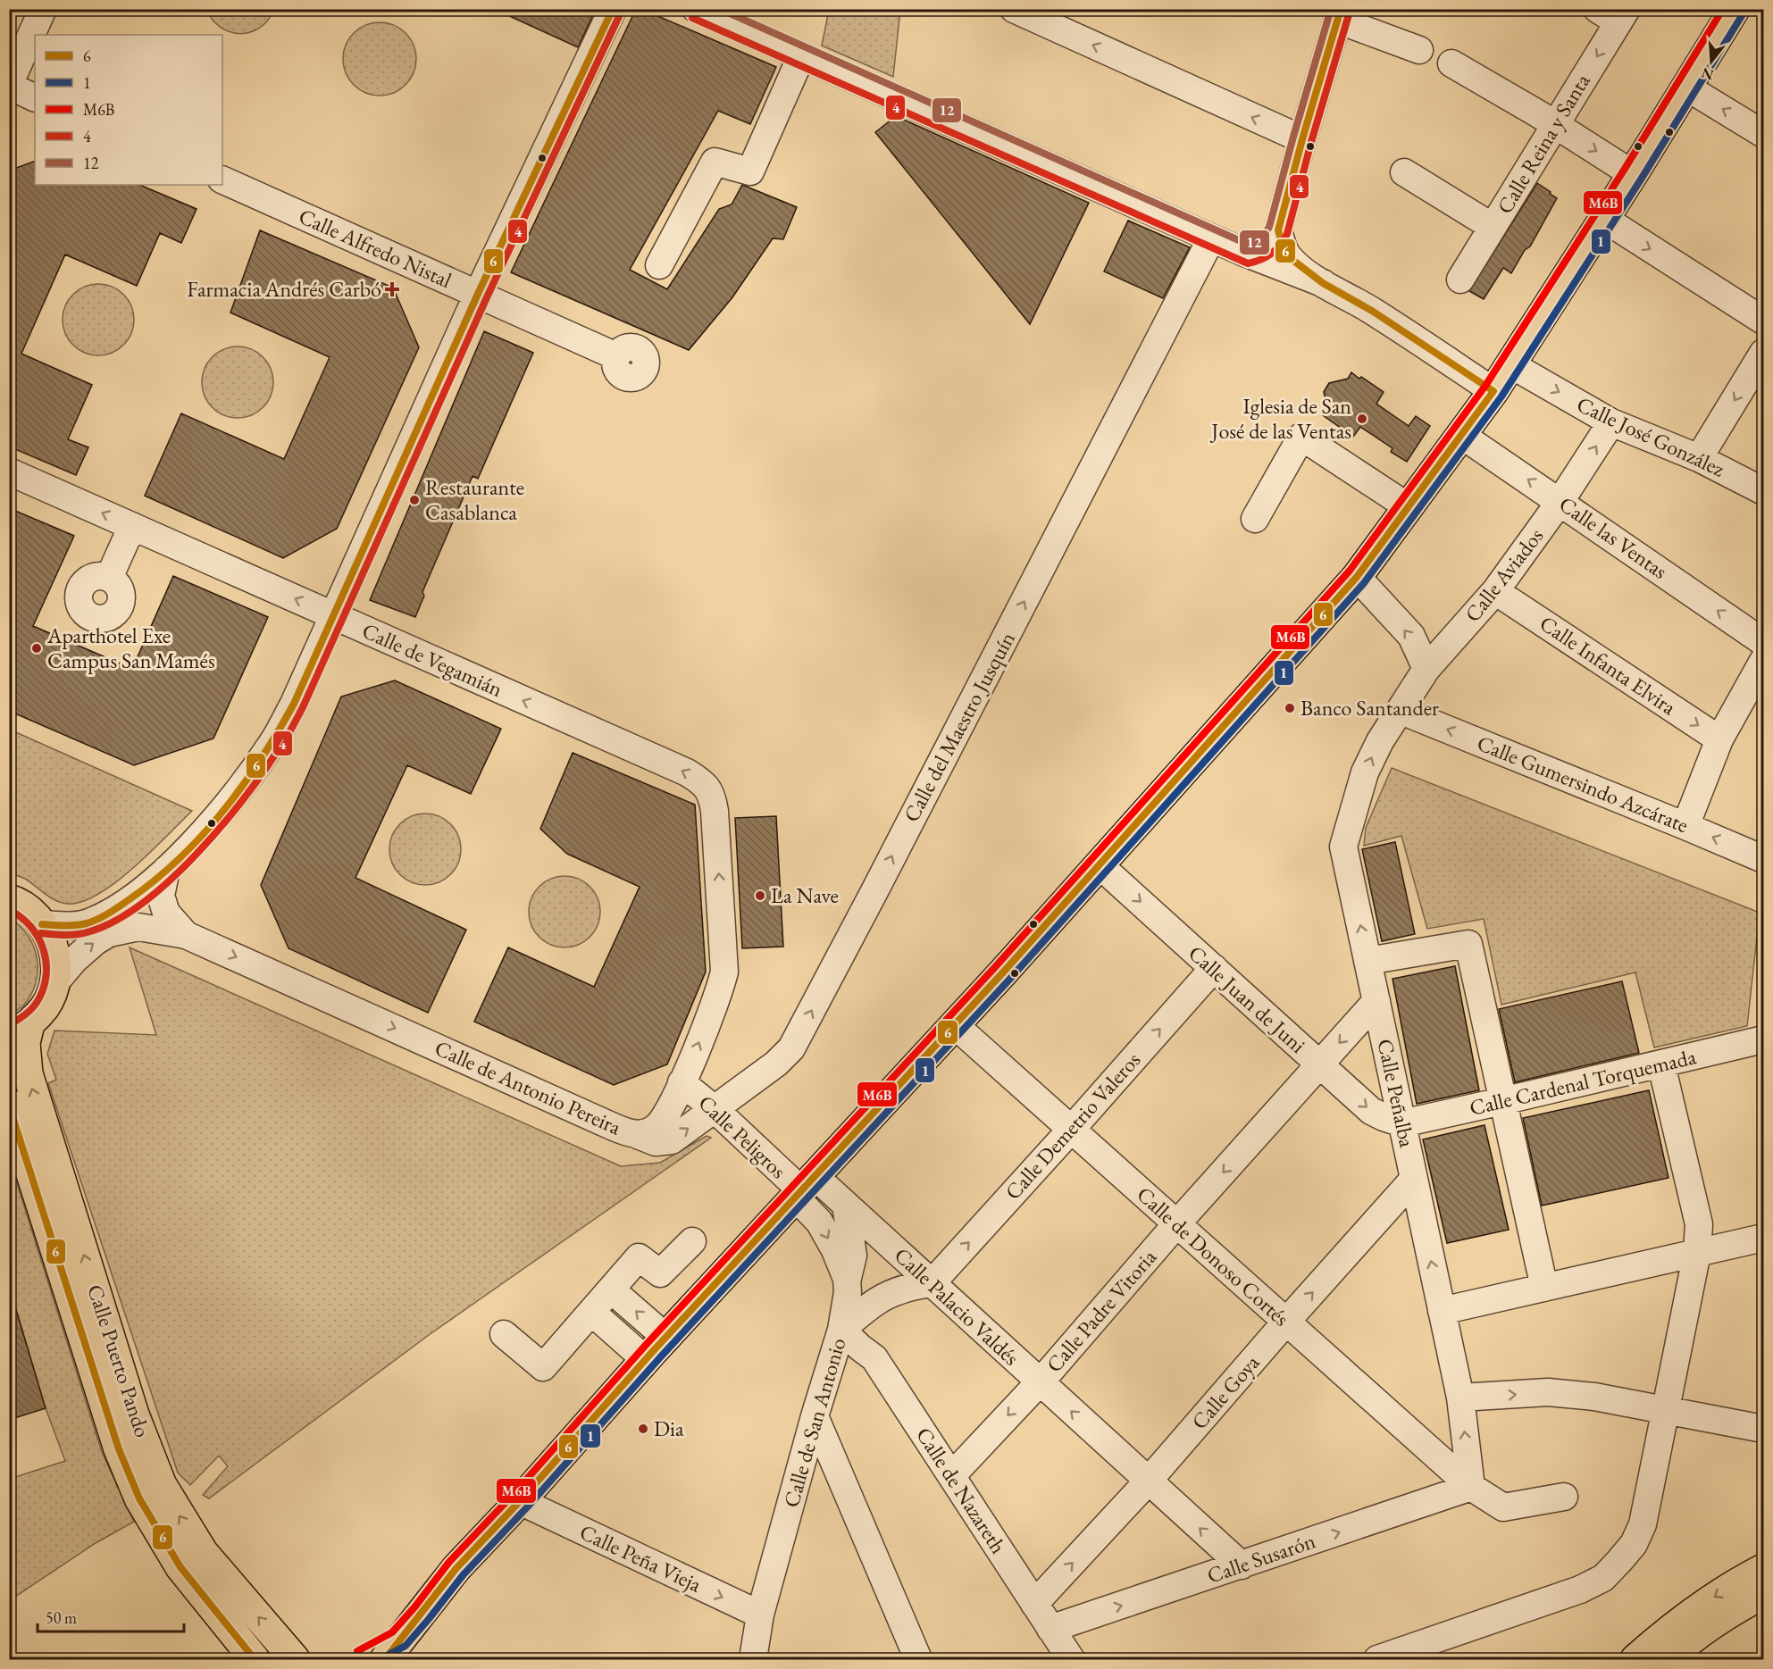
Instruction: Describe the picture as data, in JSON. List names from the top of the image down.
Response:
{
  "streets": {
    "main road": ["Calle Puerto Pando"],
    "street": [
      "Calle Reina y Santa",
      "Calle Alfredo Nistal",
      "Calle José González",
      "Calle las Ventas",
      "Calle Aviados",
      "Calle de Vegamián",
      "Calle Infanta Elvira",
      "Calle del Maestro Jusquín",
      "Calle Gumersindo Azcárate",
      "Calle Juan de Juni",
      "Calle Cardenal Torquemada",
      "Calle de Antonio Pereira",
      "Calle Peñalba",
      "Calle Demetrio Valeros",
      "Calle Peligros",
      "Calle de Donoso Cortés",
      "Calle Palacio Valdés",
      "Calle Padre Vitoria",
      "Calle Goya",
      "Calle de San Antonio",
      "Calle de Nazareth",
      "Calle Peña Vieja",
      "Calle Susarón"
    ]
  },
  "crossings": [
    ["Calle José González", "Calle Aviados"],
    ["Calle las Ventas", "Calle Aviados"],
    ["Calle Aviados", "Calle Infanta Elvira"],
    ["Calle Aviados", "Calle Gumersindo Azcárate"],
    ["Calle Aviados", "Calle Peñalba"],
    ["Calle de Vegamián", "Calle de Antonio Pereira"],
    ["Calle del Maestro Jusquín", "Calle de Antonio Pereira"],
    ["Calle del Maestro Jusquín", "Calle Peligros"],
    ["Calle Gumersindo Azcárate", "Calle Peñalba"],
    ["Calle Juan de Juni", "Calle Cardenal Torquemada"],
    ["Calle Juan de Juni", "Calle Peñalba"],
    ["Calle Juan de Juni", "Calle Demetrio Valeros"],
    ["Calle Juan de Juni", "Calle Padre Vitoria"],
    ["Calle Cardenal Torquemada", "Calle Peñalba"],
    ["Calle de Antonio Pereira", "Calle Peligros"],
    ["Calle Peñalba", "Calle de Donoso Cortés"],
    ["Calle Peñalba", "Calle Padre Vitoria"],
    ["Calle Peñalba", "Calle Goya"],
    ["Calle Peñalba", "Calle Susarón"],
    ["Calle Demetrio Valeros", "Calle de Donoso Cortés"],
    ["Calle Demetrio Valeros", "Calle Palacio Valdés"],
    ["Calle Peligros", "Calle Palacio Valdés"],
    ["Calle Peligros", "Calle de San Antonio"],
    ["Calle de Donoso Cortés", "Calle Padre Vitoria"],
    ["Calle de Donoso Cortés", "Calle Goya"],
    ["Calle de Donoso Cortés", "Calle Susarón"],
    ["Calle Palacio Valdés", "Calle Padre Vitoria"],
    ["Calle Palacio Valdés", "Calle Goya"],
    ["Calle Palacio Valdés", "Calle de San Antonio"],
    ["Calle Palacio Valdés", "Calle Susarón"],
    ["Calle Padre Vitoria", "Calle de Nazareth"],
    ["Calle Goya", "Calle de Nazareth"],
    ["Calle de San Antonio", "Calle de Nazareth"],
    ["Calle de San Antonio", "Calle Peña Vieja"],
    ["Calle de Nazareth", "Calle Susarón"]
  ],
  "one_way": [
    "Calle Reina y Santa",
    "Calle de Vegamián",
    "Calle Infanta Elvira",
    "Calle del Maestro Jusquín",
    "Calle Gumersindo Azcárate",
    "Calle Juan de Juni",
    "Calle Demetrio Valeros",
    "Calle Palacio Valdés",
    "Calle Padre Vitoria",
    "Calle Goya",
    "Calle Susarón"
  ],
  "places": {
    "health": ["Farmacia Andrés Carbó"],
    "other": [
      "Iglesia de San José de las Ventas",
      "Restaurante Casablanca",
      "Aparthotel Exe Campus San Mamés",
      "Banco Santander",
      "La Nave",
      "Dia"
    ]
  },
  "lines": [
    "transit line 6",
    "transit line M6B",
    "transit line 12",
    "transit line 4",
    "transit line 1"
  ],
  "legend": [
    "6",
    "1",
    "M6B",
    "4",
    "12"
  ],
  "scale_bar": "50 m",
  "north": "bottom"
}
